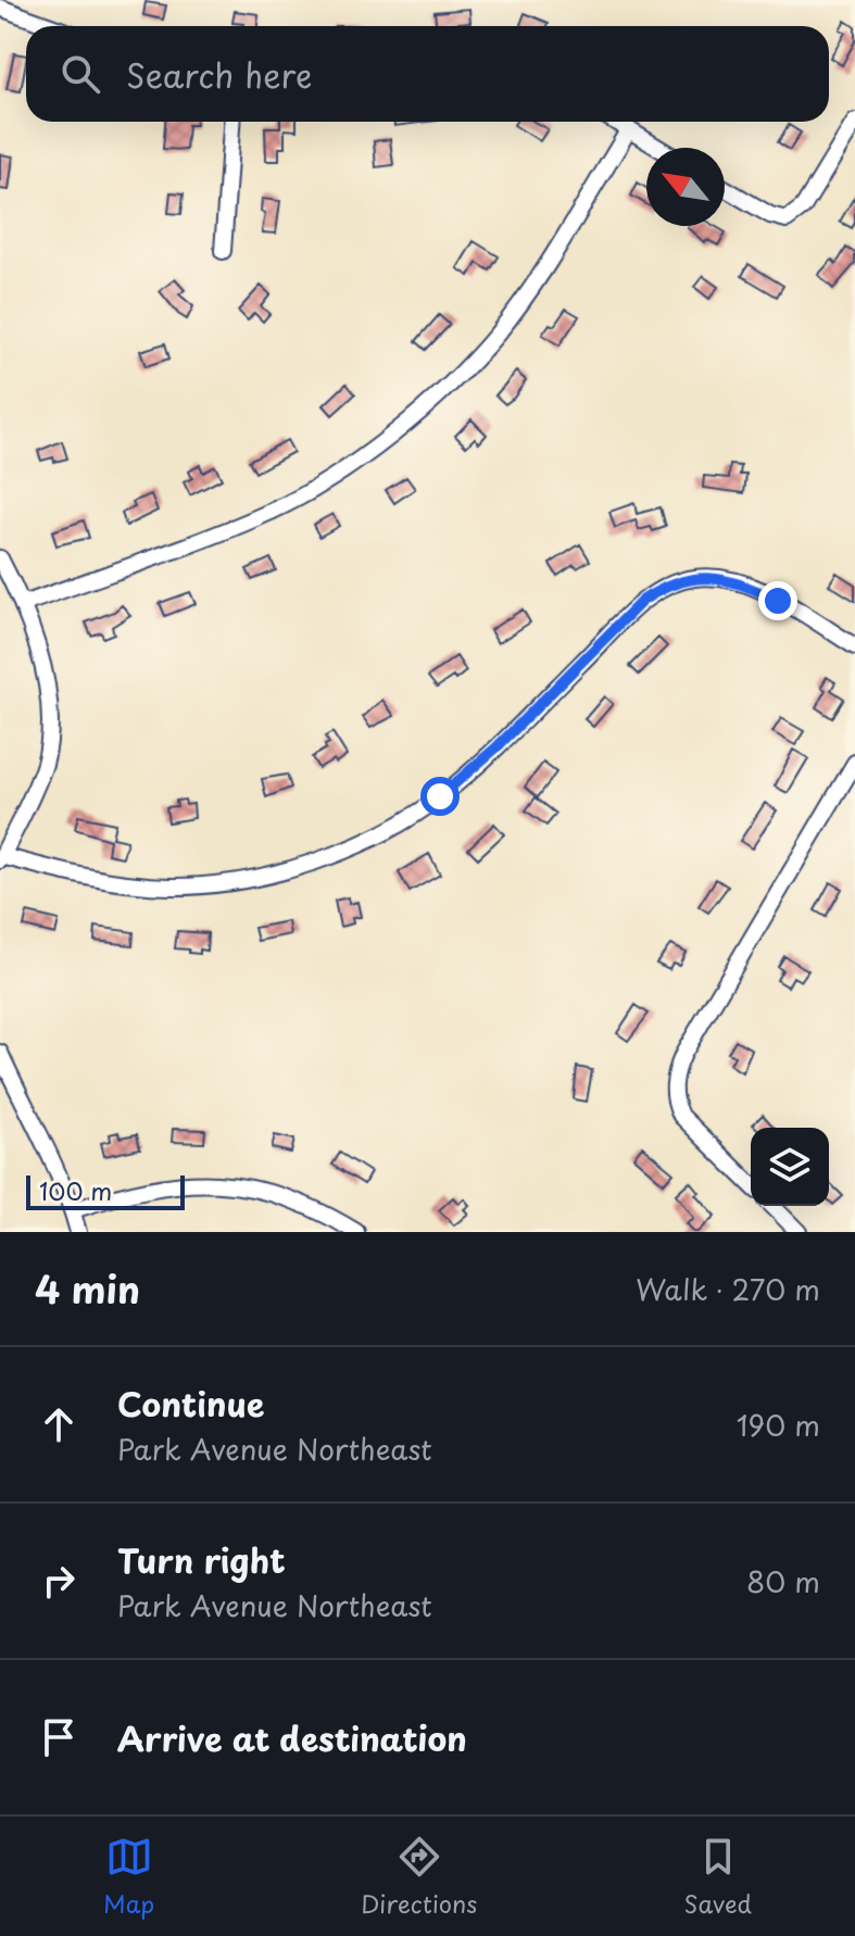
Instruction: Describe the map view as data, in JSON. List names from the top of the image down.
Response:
{
  "scale_bar": "100 m",
  "north": "top left",
  "page": {
    "search": "Search here",
    "scale": "100 m",
    "heading": ["4 min", "Walk · 270 m"],
    "list": [
      ["Continue", "Park Avenue Northeast", "190 m"],
      ["Turn right", "Park Avenue Northeast", "80 m"],
      "Arrive at destination"
    ],
    "nav": ["Map", "Directions", "Saved"]
  }
}
